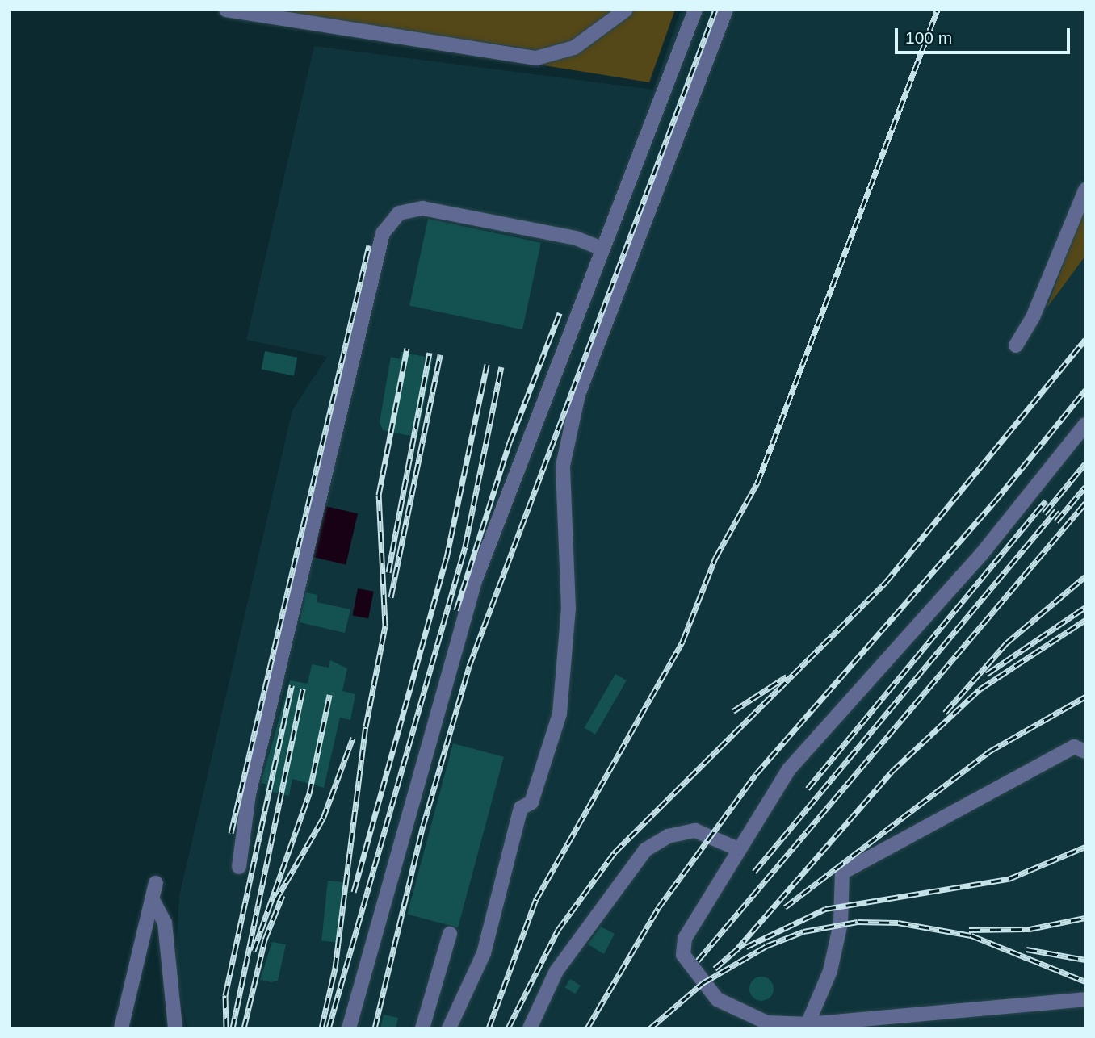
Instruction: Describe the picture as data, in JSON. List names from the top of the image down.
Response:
{
  "scale_bar": "100 m"
}
